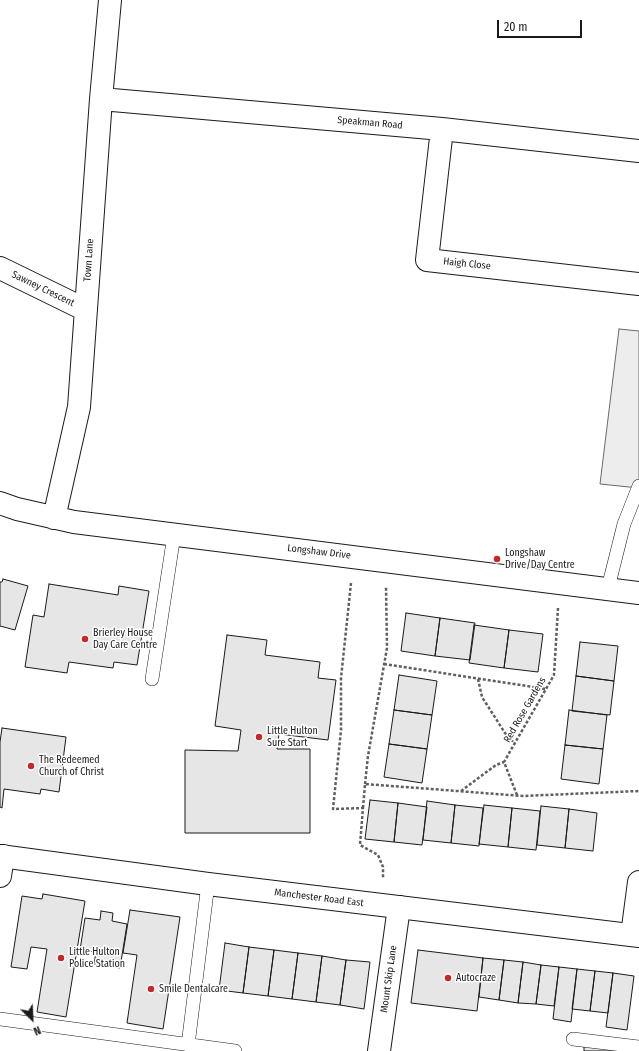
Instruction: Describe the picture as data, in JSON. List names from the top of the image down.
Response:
{
  "streets": {
    "street": [
      "Speakman Road",
      "Town Lane",
      "Haigh Close",
      "Sawney Crescent",
      "Longshaw Drive",
      "Manchester Road East",
      "Mount Skip Lane"
    ],
    "path": ["Red Rose Gardens"]
  },
  "crossings": [
    ["Speakman Road", "Town Lane"],
    ["Speakman Road", "Haigh Close"],
    ["Town Lane", "Sawney Crescent"],
    ["Town Lane", "Longshaw Drive"],
    ["Longshaw Drive", "Red Rose Gardens"],
    ["Manchester Road East", "Mount Skip Lane"]
  ],
  "places": [
    "Longshaw Drive/Day Centre",
    "Brierley House Day Care Centre",
    "Little Hulton Sure Start",
    "The Redeemed Church of Christ",
    "Little Hulton Police Station",
    "Autocraze",
    "Smile Dentalcare"
  ],
  "scale_bar": "20 m",
  "north": "bottom right"
}
